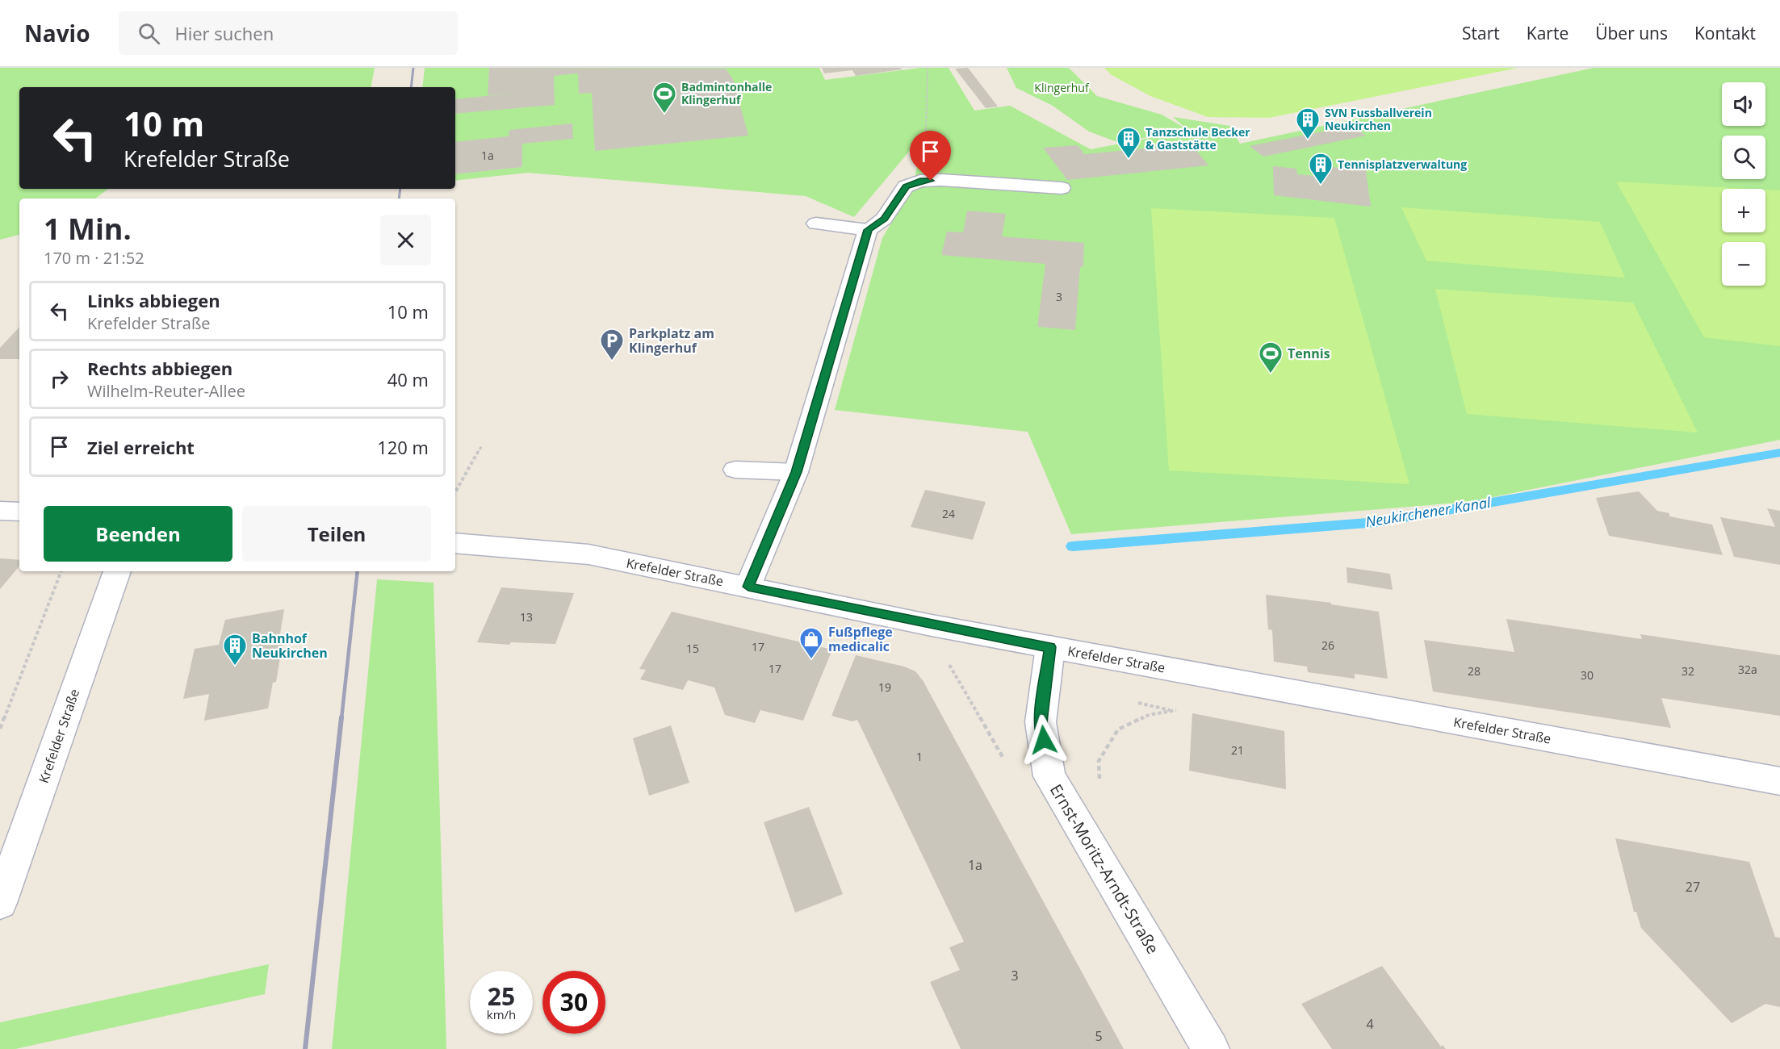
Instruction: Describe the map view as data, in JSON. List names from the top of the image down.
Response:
{
  "streets": {
    "street": ["Krefelder Straße", "Ernst-Moritz-Arndt-Straße"]
  },
  "crossings": [
    ["Krefelder Straße", "Ernst-Moritz-Arndt-Straße"]
  ],
  "water": ["Neukirchener Kanal"],
  "parks": ["Klingerhuf"],
  "places": {
    "sports": ["Badmintonhalle Klingerhuf", "Tennis"],
    "building": [
      "SVN Fussballverein Neukirchen",
      "Tanzschule Becker & Gaststätte",
      "Tennisplatzverwaltung",
      "Bahnhof Neukirchen"
    ],
    "parking": ["Parkplatz am Klingerhuf"],
    "shop": ["Fußpflege medicalic"]
  },
  "house_numbers": [
    "1a",
    "3",
    "24",
    "13",
    "26",
    "17",
    "15",
    "17",
    "32a",
    "28",
    "32",
    "30",
    "19",
    "21",
    "1",
    "1a",
    "27",
    "3",
    "4",
    "5"
  ],
  "page": {
    "header": "Navio",
    "search": "Hier suchen",
    "nav": [
      "Start",
      "Karte",
      "Über uns",
      "Kontakt"
    ],
    "map_buttons": ["+", "−"],
    "turn": ["10 m", "Krefelder Straße"],
    "heading": ["1 Min.", "170 m · 21:52"],
    "list": [
      {
        "name": "Links abbiegen",
        "note": "Krefelder Straße",
        "value": "10 m"
      },
      {
        "name": "Rechts abbiegen",
        "note": "Wilhelm-Reuter-Allee",
        "value": "40 m"
      },
      {
        "name": "Ziel erreicht",
        "value": "120 m"
      }
    ],
    "buttons": ["Beenden", "Teilen"],
    "speed": "25 km/h",
    "limit": "30"
  }
}
